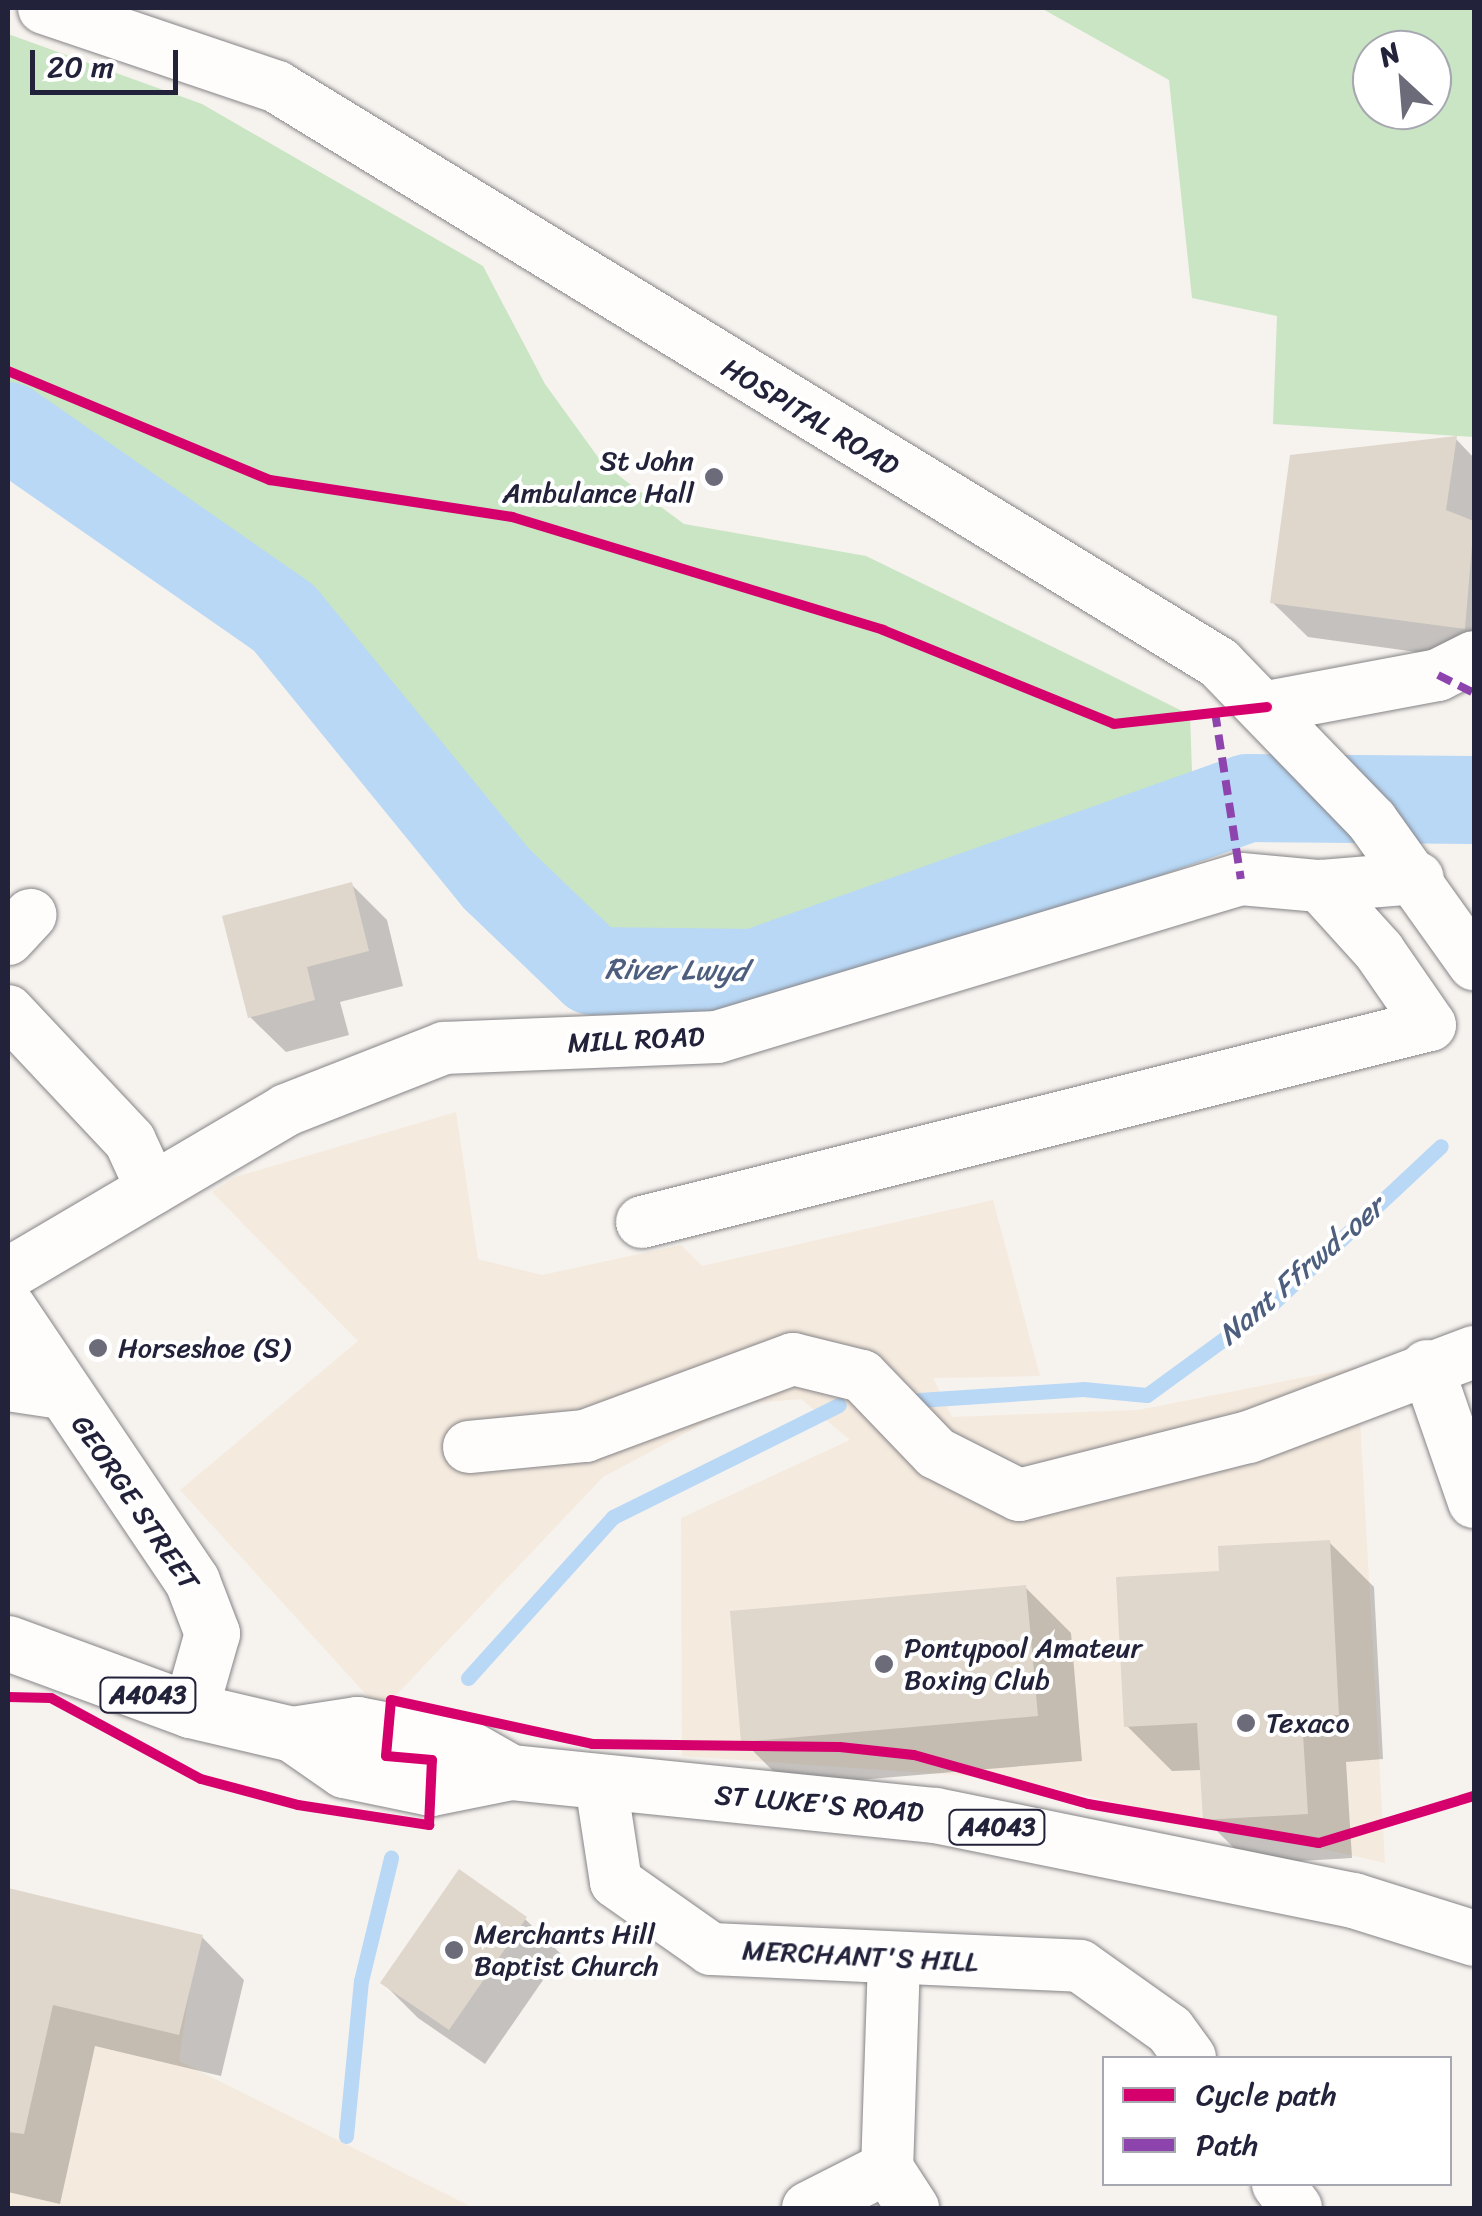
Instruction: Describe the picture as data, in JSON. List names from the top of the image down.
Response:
{
  "streets": {
    "main road": ["GEORGE STREET", "A4043", "ST LUKE'S ROAD"],
    "street": ["HOSPITAL ROAD", "MILL ROAD", "MERCHANT'S HILL"]
  },
  "crossings": [
    ["HOSPITAL ROAD", "MILL ROAD"],
    ["GEORGE STREET", "ST LUKE'S ROAD"],
    ["ST LUKE'S ROAD", "MERCHANT'S HILL"]
  ],
  "water": ["River Lwyd", "Nant Ffrwd-oer"],
  "places": [
    "St John Ambulance Hall",
    "Horseshoe (S)",
    "Pontypool Amateur Boxing Club",
    "Texaco",
    "Merchants Hill Baptist Church"
  ],
  "legend": ["Cycle path", "Path"],
  "scale_bar": "20 m",
  "north": "top left"
}
